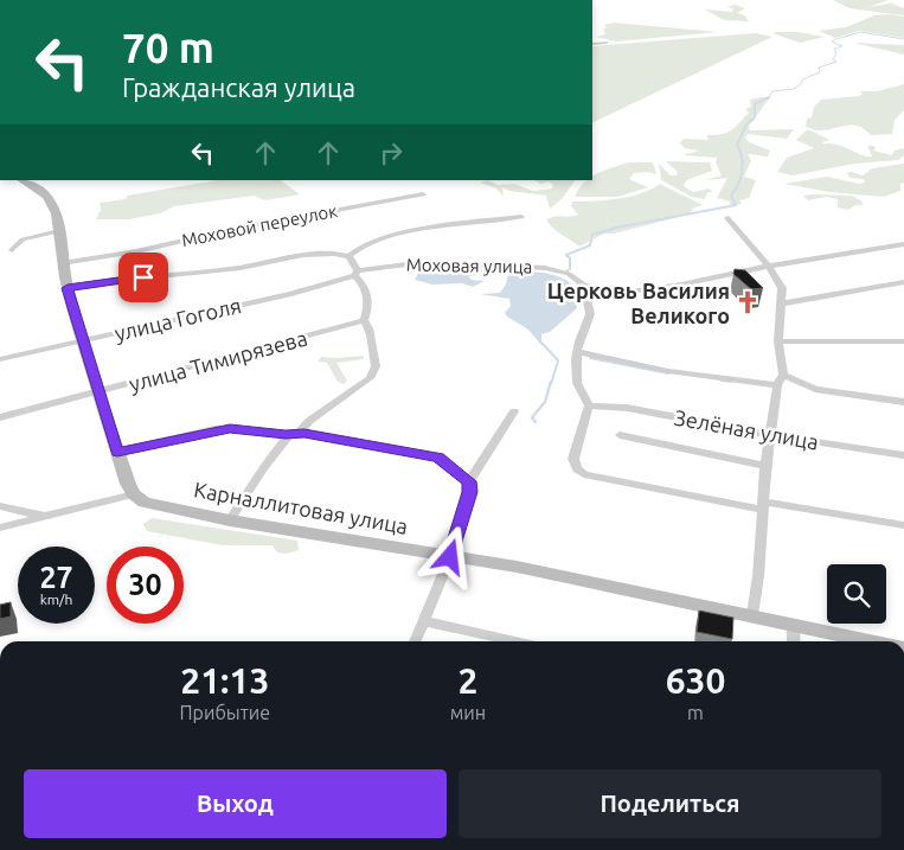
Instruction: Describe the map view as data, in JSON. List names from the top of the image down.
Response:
{
  "streets": {
    "street": [
      "Моховой переулок",
      "Моховая улица",
      "улица Гоголя",
      "улица Тимирязева",
      "Зелёная улица",
      "Карналлитовая улица"
    ]
  },
  "crossings": [
    ["Моховая улица", "улица Гоголя"]
  ],
  "places": {
    "church": ["Церковь Василия Великого"]
  },
  "page": {
    "turn": ["70 m", "Гражданская улица"],
    "speed": "27 km/h",
    "limit": "30",
    "eta": [
      "21:13",
      "Прибытие",
      "2",
      "мин",
      "630",
      "m"
    ],
    "buttons": ["Выход", "Поделиться"]
  }
}
